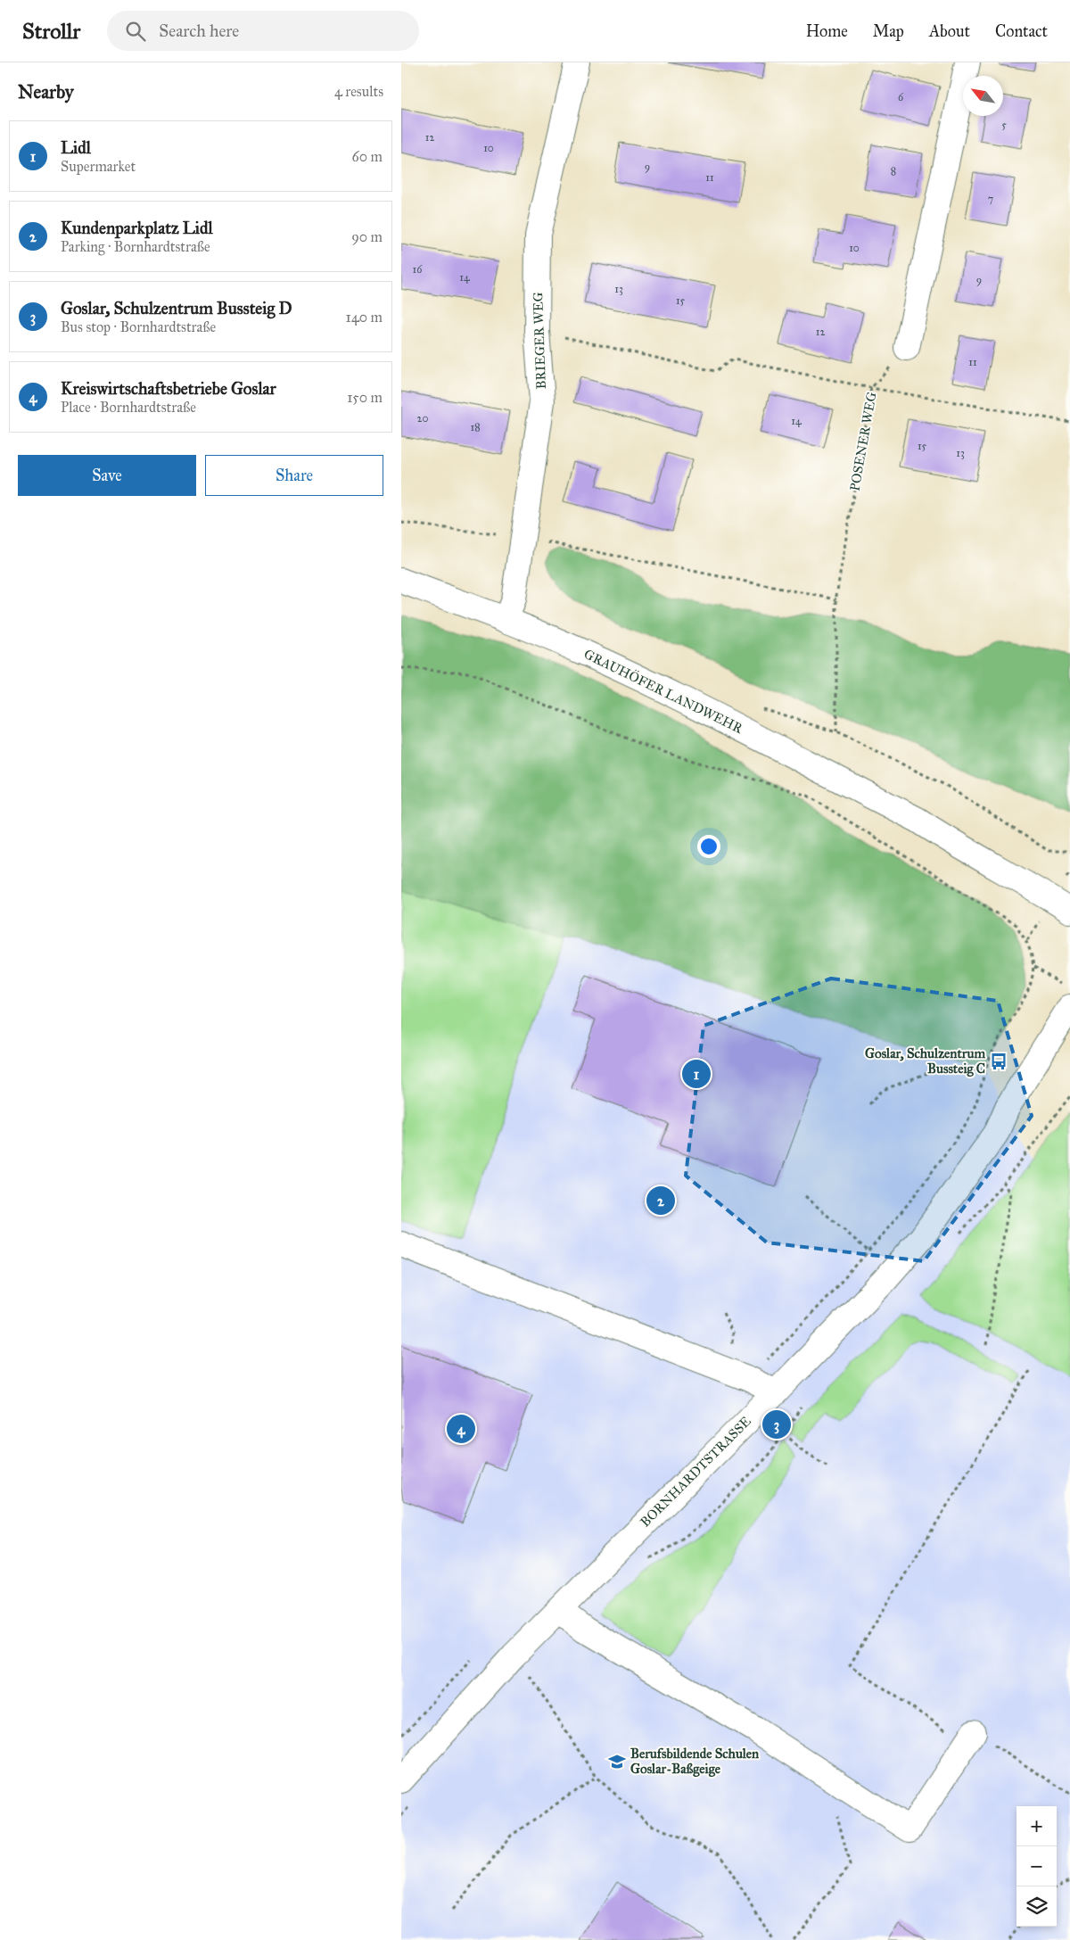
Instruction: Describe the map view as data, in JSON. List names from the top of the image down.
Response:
{
  "streets": {
    "street": ["BRIEGER WEG", "GRAUHÖFER LANDWEHR", "BORNHARDTSTRASSE"],
    "path": ["POSENER WEG"]
  },
  "crossings": [
    ["BRIEGER WEG", "GRAUHÖFER LANDWEHR"]
  ],
  "places": {
    "bus stop": ["Goslar, Schulzentrum Bussteig C"],
    "school or university": ["Berufsbildende Schulen Goslar-Baßgeige"]
  },
  "house_numbers": [
    "6",
    "5",
    "12",
    "10",
    "9",
    "8",
    "11",
    "7",
    "10",
    "16",
    "14",
    "9",
    "13",
    "15",
    "12",
    "11",
    "20",
    "14",
    "18",
    "15",
    "13"
  ],
  "north": "top left",
  "page": {
    "header": "Strollr",
    "search": "Search here",
    "nav": [
      "Home",
      "Map",
      "About",
      "Contact"
    ],
    "heading": ["Nearby", "4 results"],
    "list": [
      {
        "mark": "1",
        "name": "Lidl",
        "note": "Supermarket",
        "value": "60 m"
      },
      {
        "mark": "2",
        "name": "Kundenparkplatz Lidl",
        "note": "Parking · Bornhardtstraße",
        "value": "90 m"
      },
      {
        "mark": "3",
        "name": "Goslar, Schulzentrum Bussteig D",
        "note": "Bus stop · Bornhardtstraße",
        "value": "140 m"
      },
      {
        "mark": "4",
        "name": "Kreiswirtschaftsbetriebe Goslar",
        "note": "Place · Bornhardtstraße",
        "value": "150 m"
      }
    ],
    "buttons": ["Save", "Share"],
    "pins": [
      "1",
      "2",
      "3",
      "4"
    ],
    "map_buttons": ["+", "−"]
  }
}
